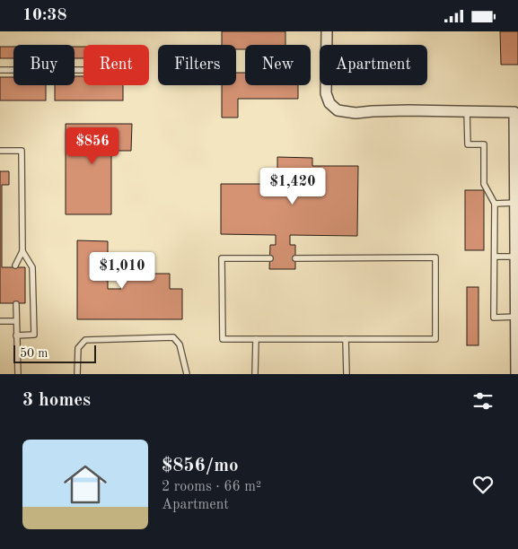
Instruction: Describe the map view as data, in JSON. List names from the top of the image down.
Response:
{
  "scale_bar": "50 m",
  "page": {
    "status": "10:38",
    "chip": [
      "Buy",
      "Rent",
      "Filters",
      "New",
      "Apartment"
    ],
    "price": ["$856", "$1,420", "$1,010"],
    "scale": "50 m",
    "heading": "3 homes",
    "list": [
      {
        "name": "$856/mo",
        "note": "2 rooms · 66 m² · Apartment"
      }
    ]
  }
}
